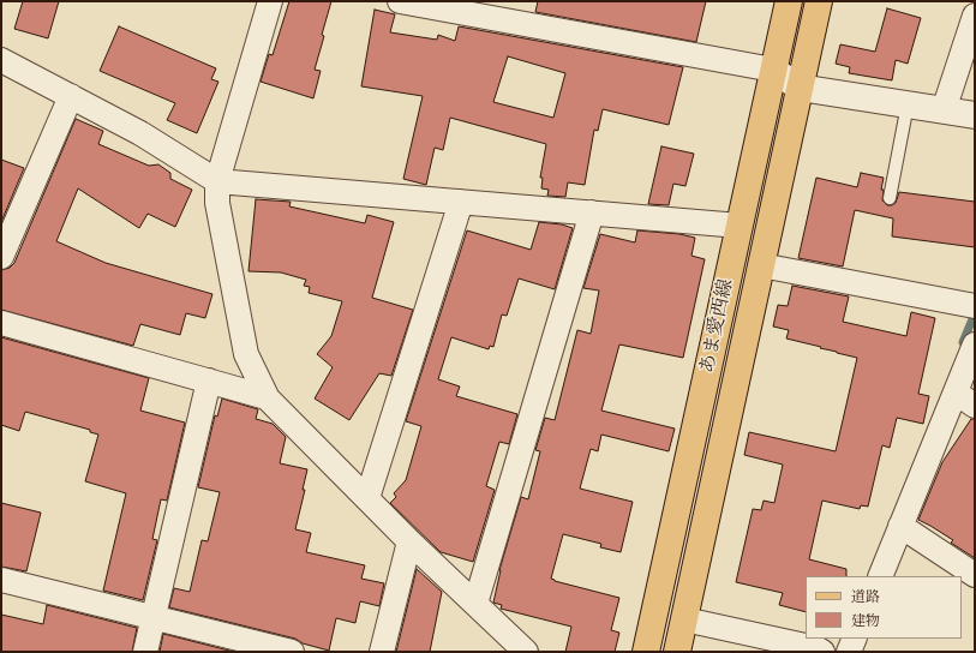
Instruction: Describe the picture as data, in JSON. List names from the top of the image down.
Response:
{
  "streets": {
    "main road": ["あま愛西線"]
  },
  "legend": ["道路", "建物"]
}
